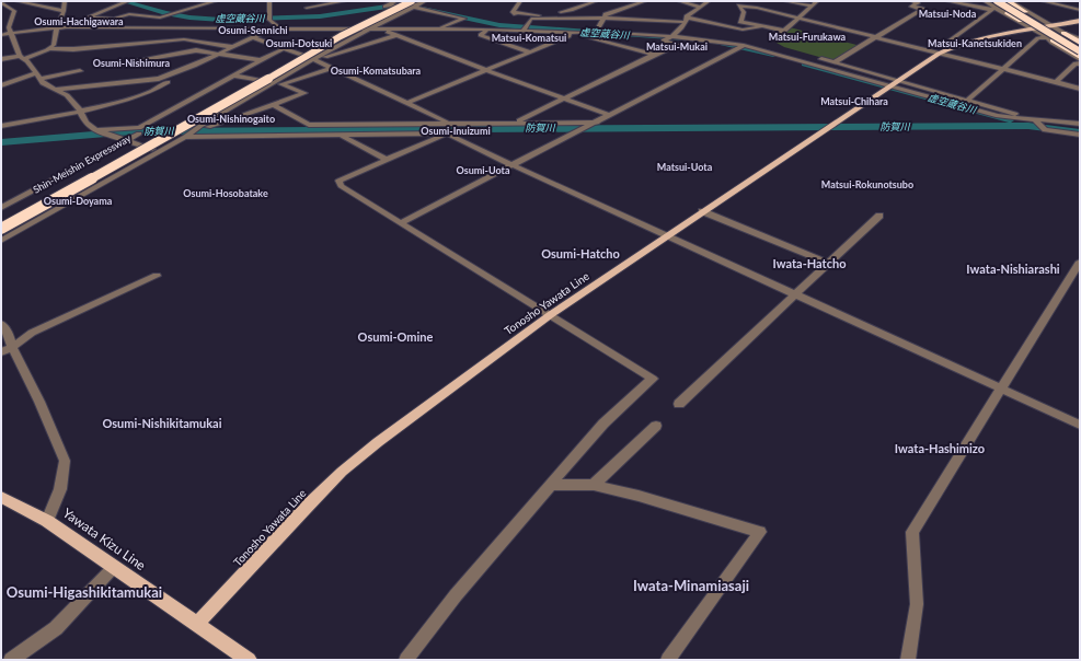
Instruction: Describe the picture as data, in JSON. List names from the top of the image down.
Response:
{
  "streets": {
    "highway": ["Shin-Meishin Expressway"],
    "main road": ["Tonosho Yawata Line", "Yawata Kizu Line"]
  },
  "crossings": [
    ["Tonosho Yawata Line", "Yawata Kizu Line"]
  ],
  "districts": [
    "Matsui-Noda",
    "Osumi-Hachigawara",
    "Osumi-Sennichi",
    "Matsui-Furukawa",
    "Matsui-Komatsui",
    "Osumi-Dotsuki",
    "Matsui-Kanetsukiden",
    "Matsui-Mukai",
    "Osumi-Nishimura",
    "Osumi-Komatsubara",
    "Matsui-Chihara",
    "Osumi-Nishinogaito",
    "Osumi-Inuizumi",
    "Matsui-Uota",
    "Osumi-Uota",
    "Matsui-Rokunotsubo",
    "Osumi-Hosobatake",
    "Osumi-Doyama",
    "Osumi-Hatcho",
    "Iwata-Hatcho",
    "Iwata-Nishiarashi",
    "Osumi-Omine",
    "Osumi-Nishikitamukai",
    "Iwata-Hashimizo",
    "Iwata-Minamiasaji",
    "Osumi-Higashikitamukai"
  ],
  "water": ["虚空蔵谷川", "防賀川"]
}
